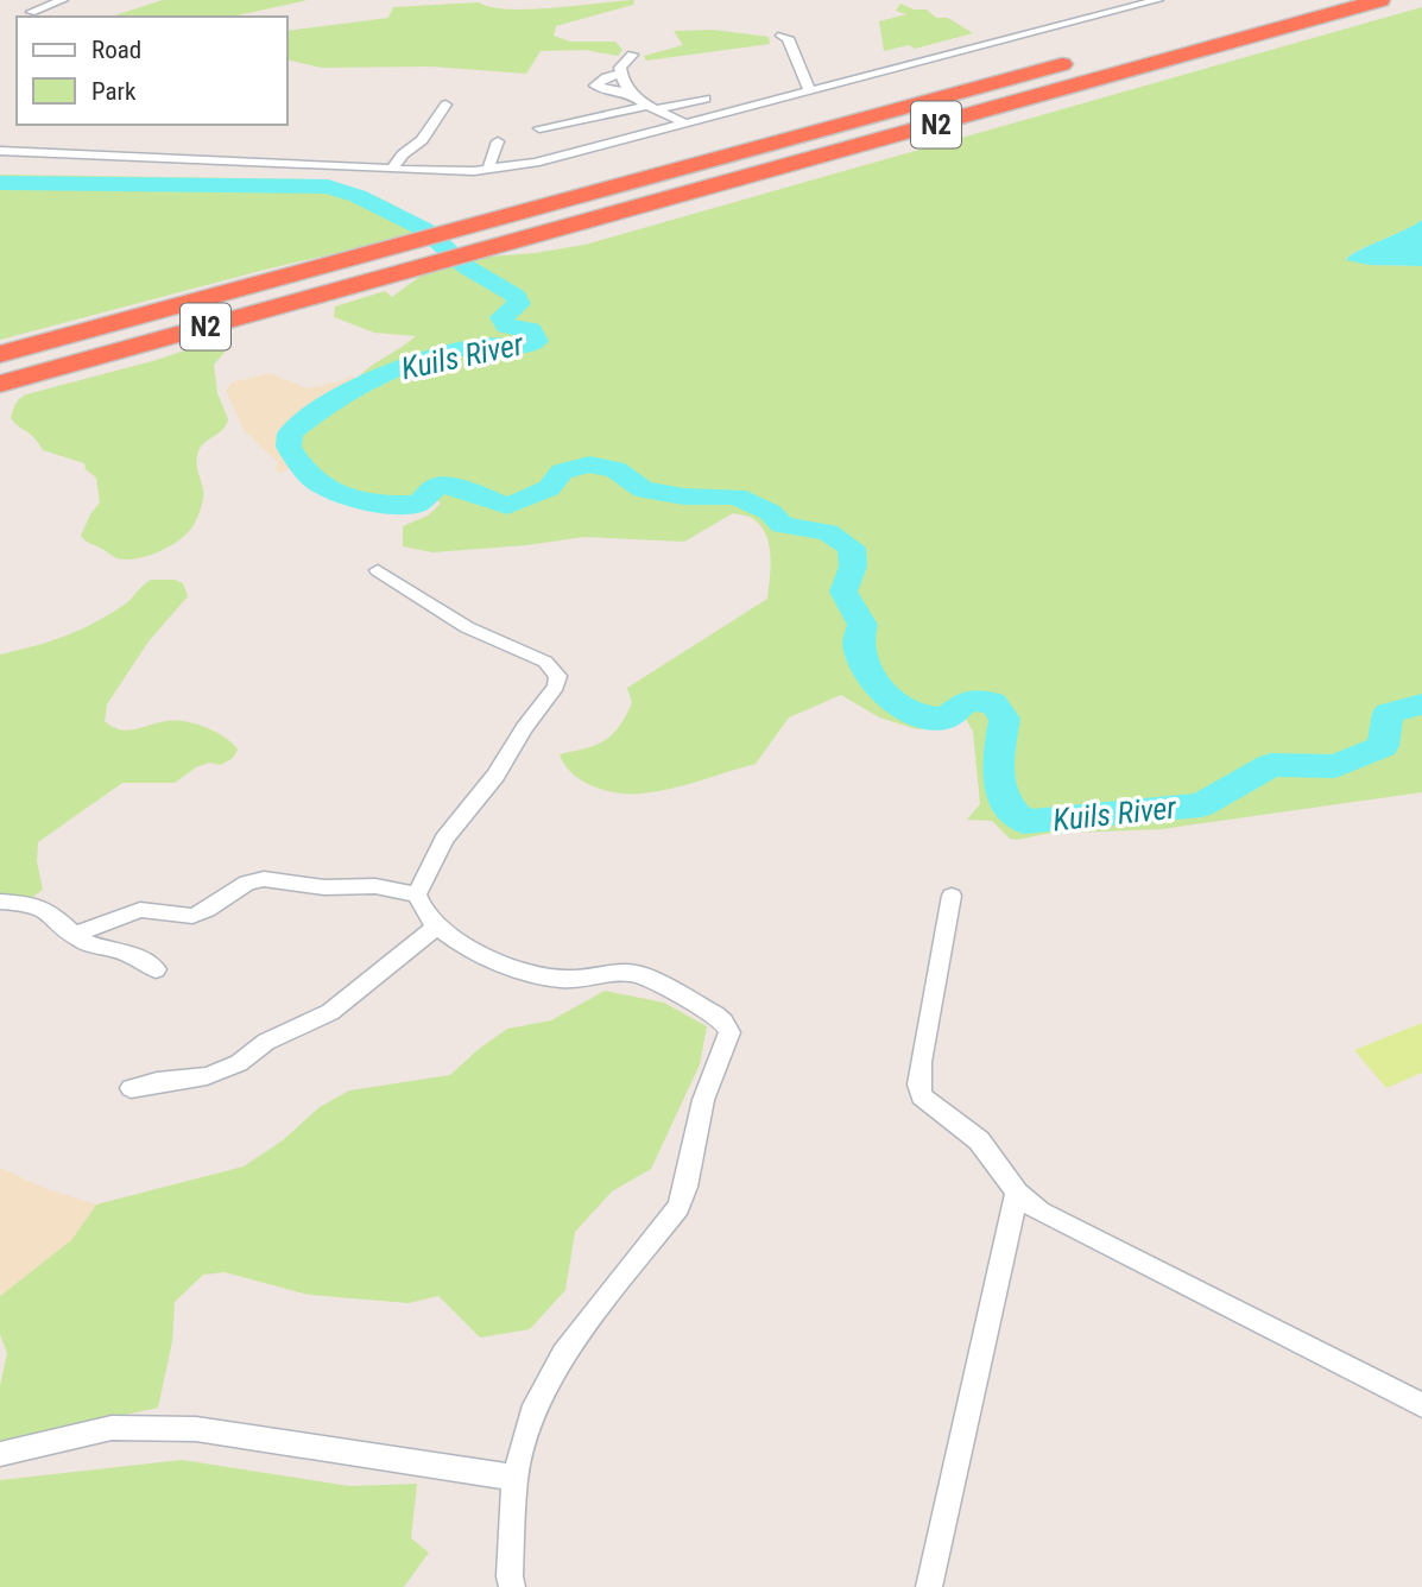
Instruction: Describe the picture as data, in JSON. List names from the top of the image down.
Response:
{
  "streets": {
    "highway": ["N2"]
  },
  "water": ["Kuils River"],
  "legend": ["Road", "Park"]
}
